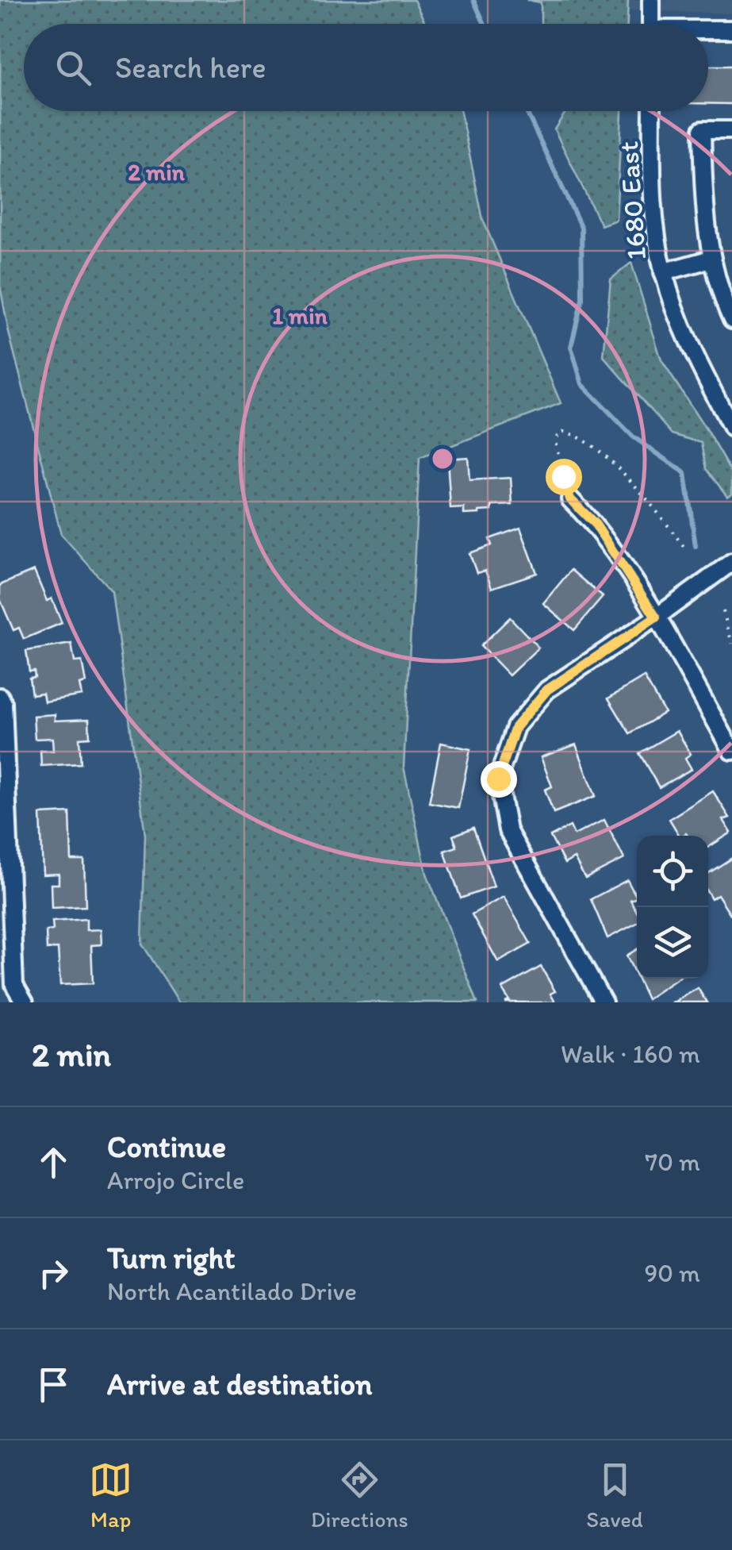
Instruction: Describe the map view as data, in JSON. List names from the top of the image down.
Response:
{
  "streets": {
    "street": ["1680 East"]
  },
  "page": {
    "search": "Search here",
    "heading": ["2 min", "Walk · 160 m"],
    "list": [
      ["Continue", "Arrojo Circle", "70 m"],
      ["Turn right", "North Acantilado Drive", "90 m"],
      "Arrive at destination"
    ],
    "nav": ["Map", "Directions", "Saved"]
  },
  "rings": ["2 min", "1 min"]
}
